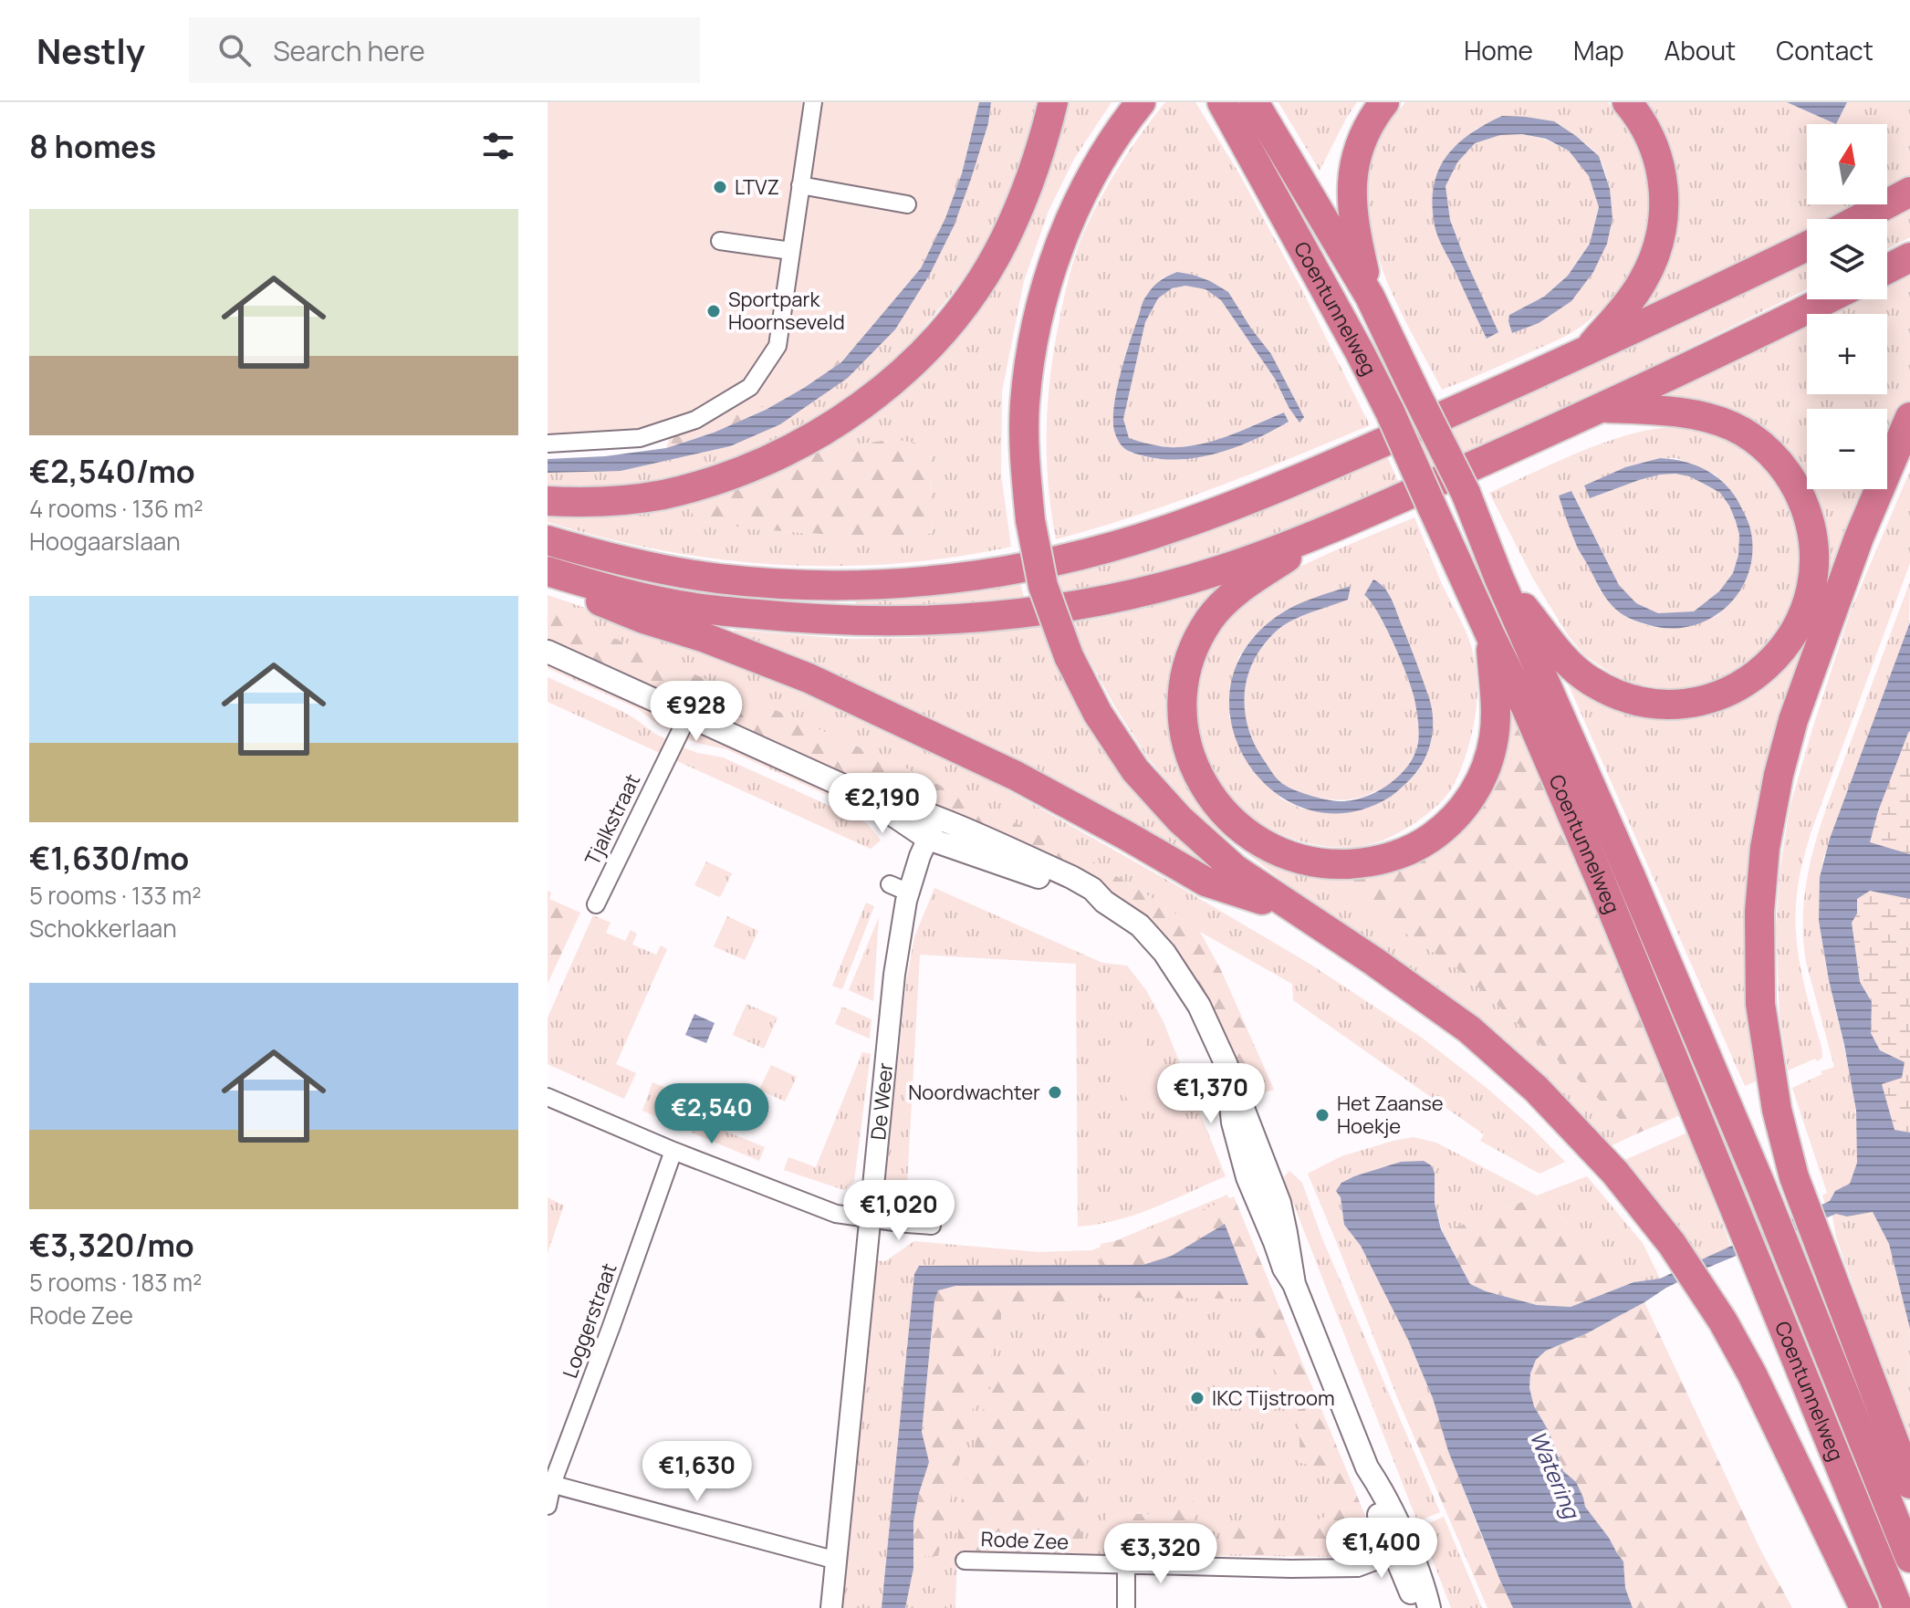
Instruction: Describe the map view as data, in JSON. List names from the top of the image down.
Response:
{
  "streets": {
    "highway": ["Coentunnelweg"],
    "street": [
      "Tjalkstraat",
      "De Weer",
      "Loggerstraat",
      "Rode Zee"
    ]
  },
  "water": ["Watering"],
  "places": [
    "LTVZ",
    "Sportpark Hoornseveld",
    "Noordwachter",
    "Het Zaanse Hoekje",
    "IKC Tijstroom"
  ],
  "north": "top",
  "page": {
    "header": "Nestly",
    "search": "Search here",
    "nav": [
      "Home",
      "Map",
      "About",
      "Contact"
    ],
    "heading": "8 homes",
    "map_buttons": ["+", "−"],
    "list": [
      {
        "name": "€2,540/mo",
        "note": "4 rooms · 136 m² · Hoogaarslaan"
      },
      {
        "name": "€1,630/mo",
        "note": "5 rooms · 133 m² · Schokkerlaan"
      },
      {
        "name": "€3,320/mo",
        "note": "5 rooms · 183 m² · Rode Zee"
      }
    ],
    "price": [
      "€928",
      "€2,190",
      "€1,370",
      "€2,540",
      "€1,020",
      "€1,630",
      "€1,400",
      "€3,320"
    ]
  }
}
